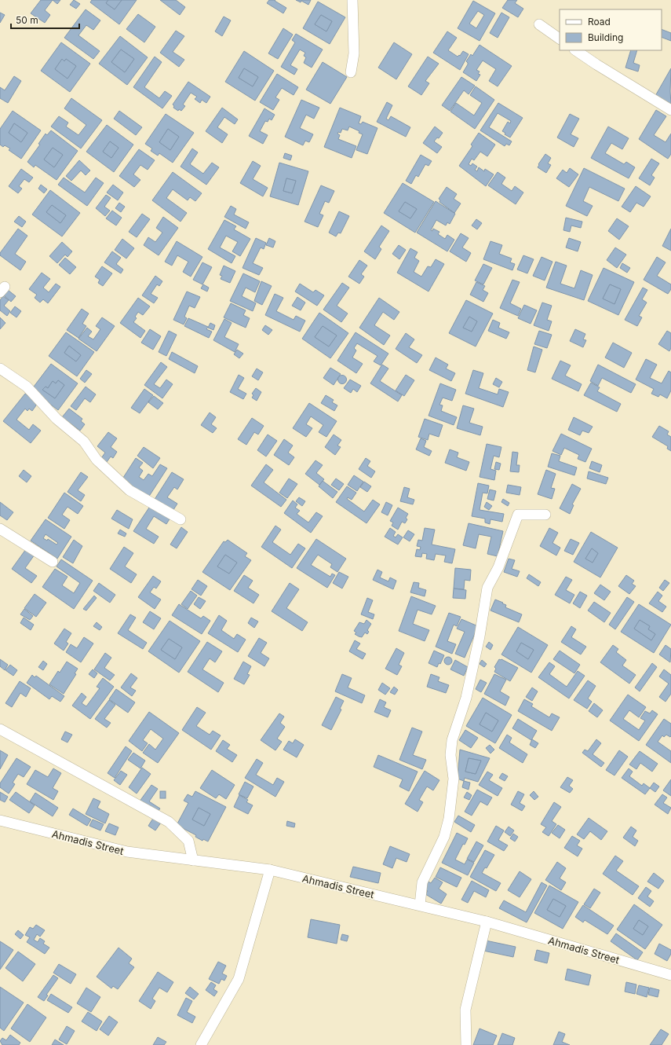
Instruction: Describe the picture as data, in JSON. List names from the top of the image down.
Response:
{
  "streets": {
    "street": ["Ahmadis Street"]
  },
  "legend": ["Road", "Building"],
  "scale_bar": "50 m"
}
